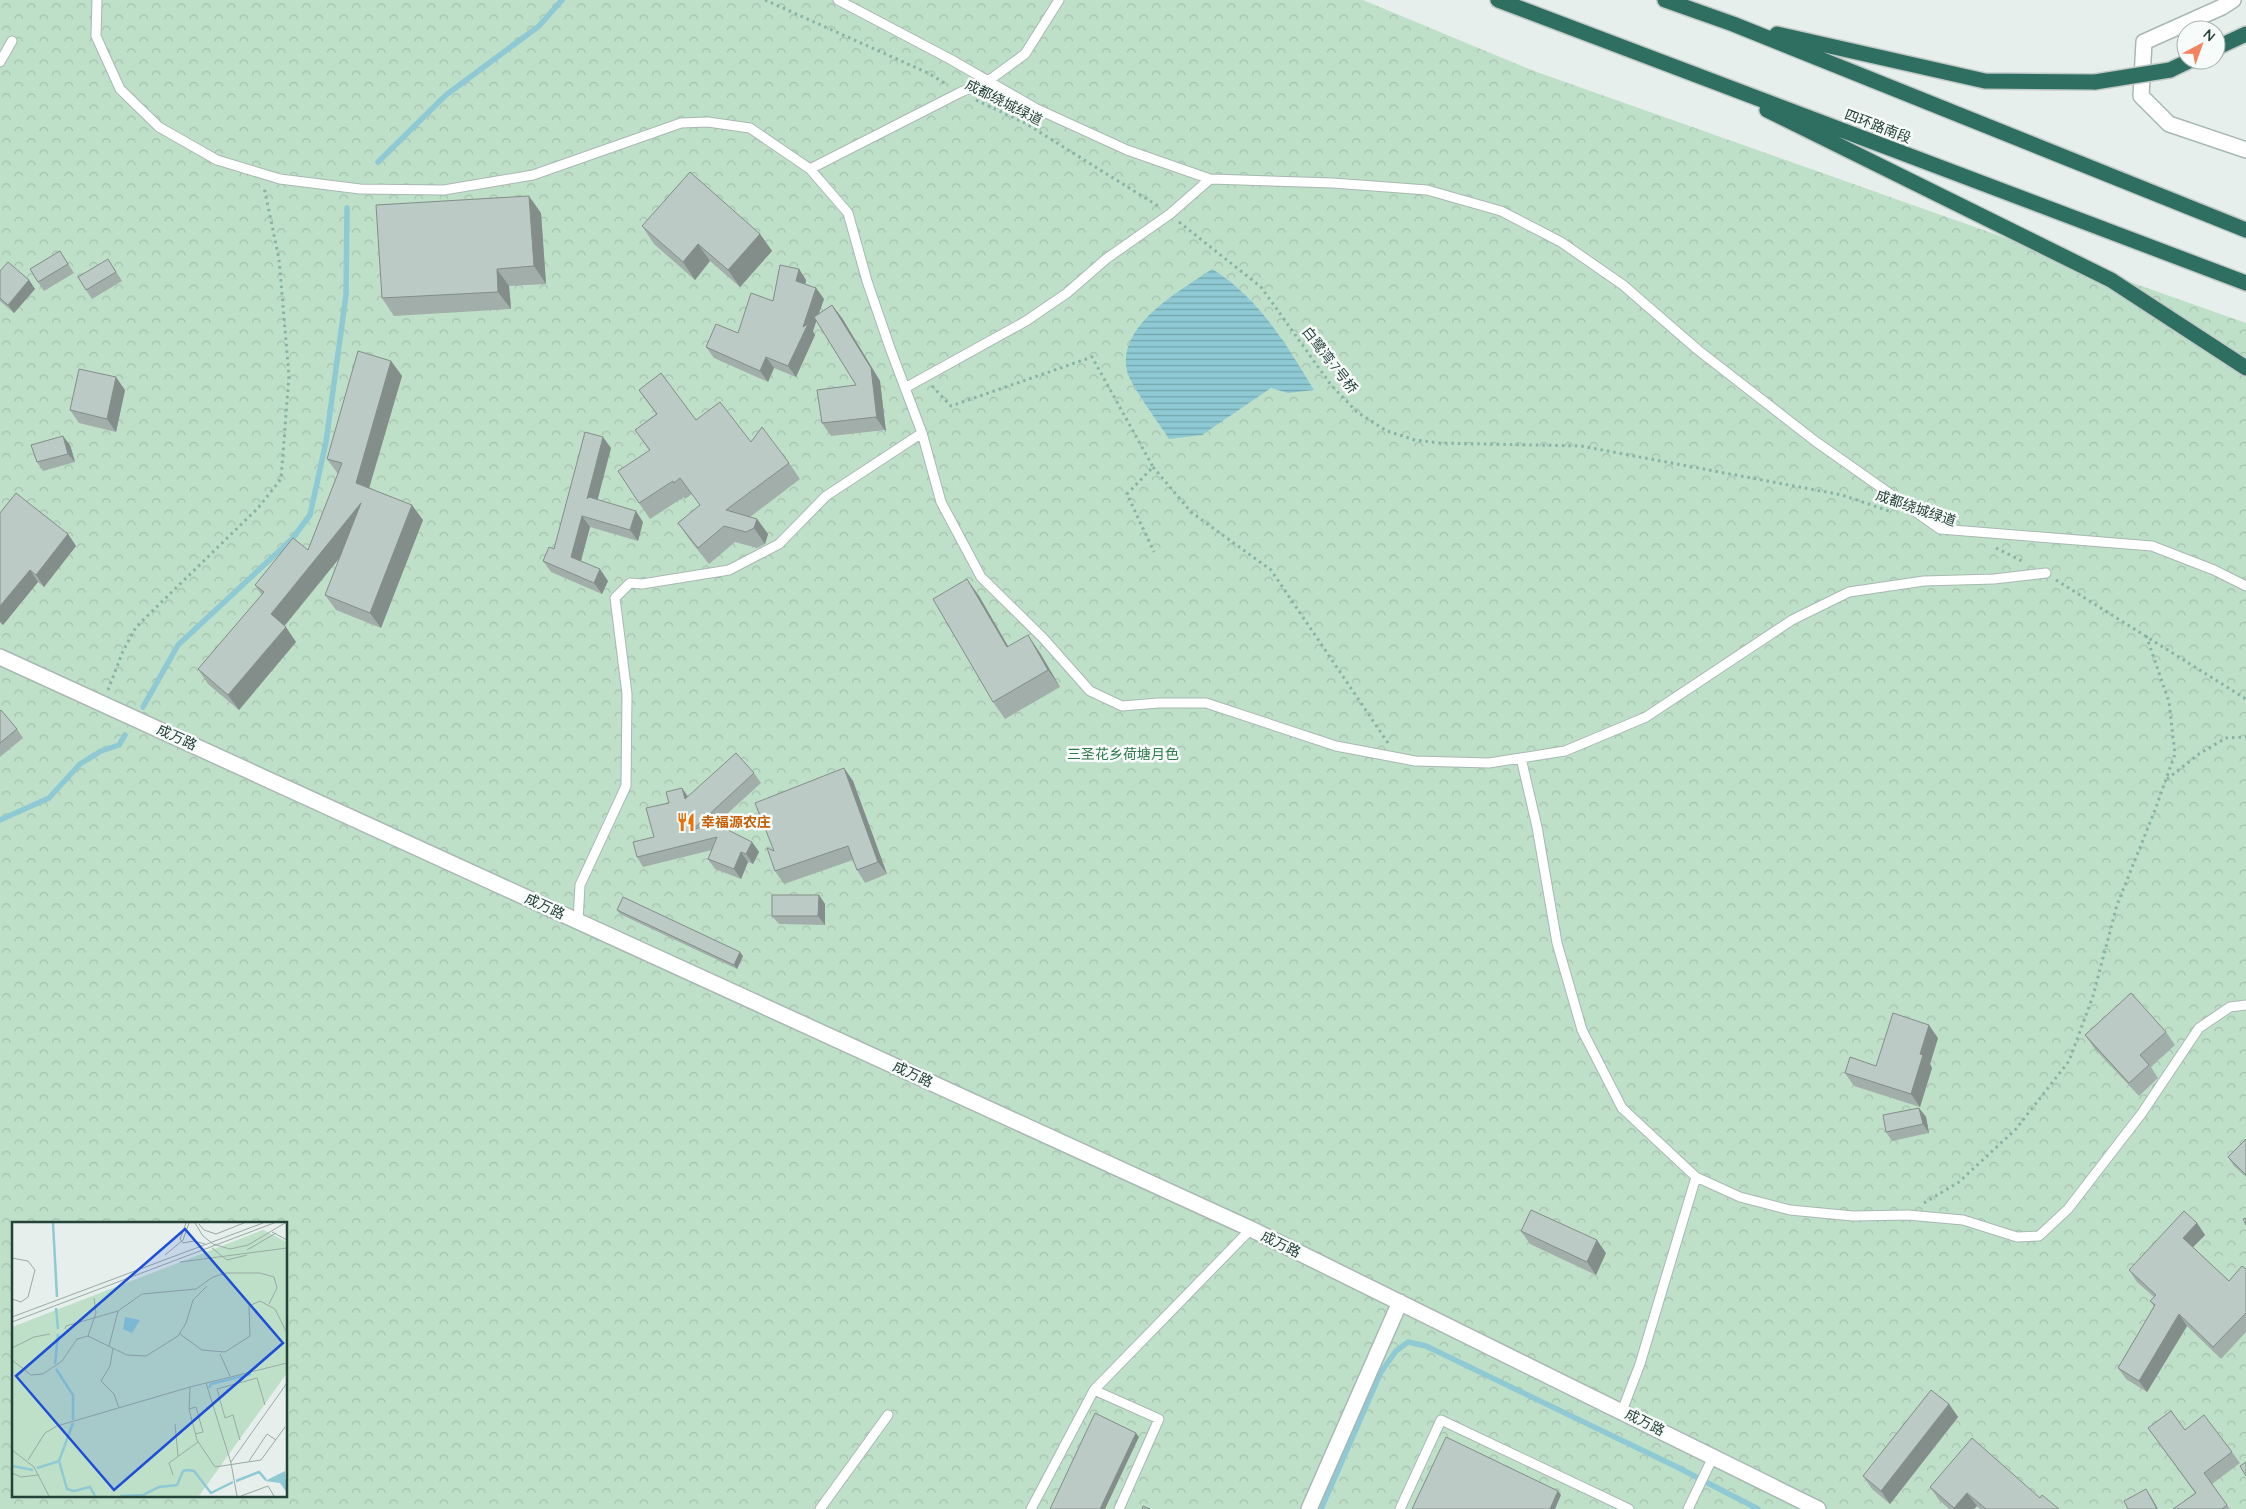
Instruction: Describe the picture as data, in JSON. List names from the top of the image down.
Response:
{
  "streets": {
    "highway": ["四环路南段"],
    "street": ["成万路"],
    "path": ["成都绕城绿道", "白鹭湾·7号桥"]
  },
  "crossings": [
    ["成都绕城绿道", "白鹭湾·7号桥"]
  ],
  "parks": ["三圣花乡荷塘月色"],
  "places": {
    "restaurant": ["幸福源农庄"]
  },
  "north": "top right"
}
